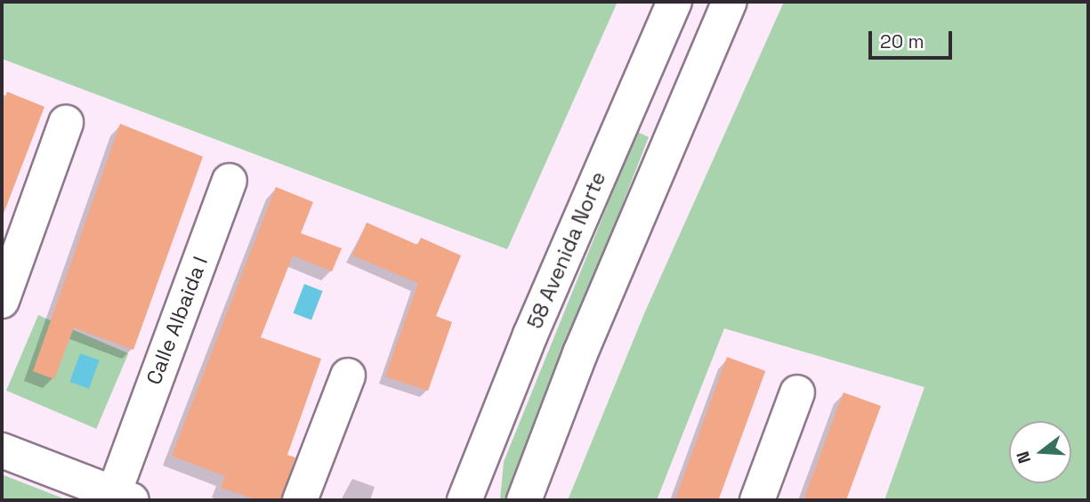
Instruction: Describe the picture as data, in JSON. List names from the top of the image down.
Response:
{
  "streets": {
    "main road": ["58 Avenida Norte", "Calle Albaida I"]
  },
  "scale_bar": "20 m",
  "north": "left"
}
